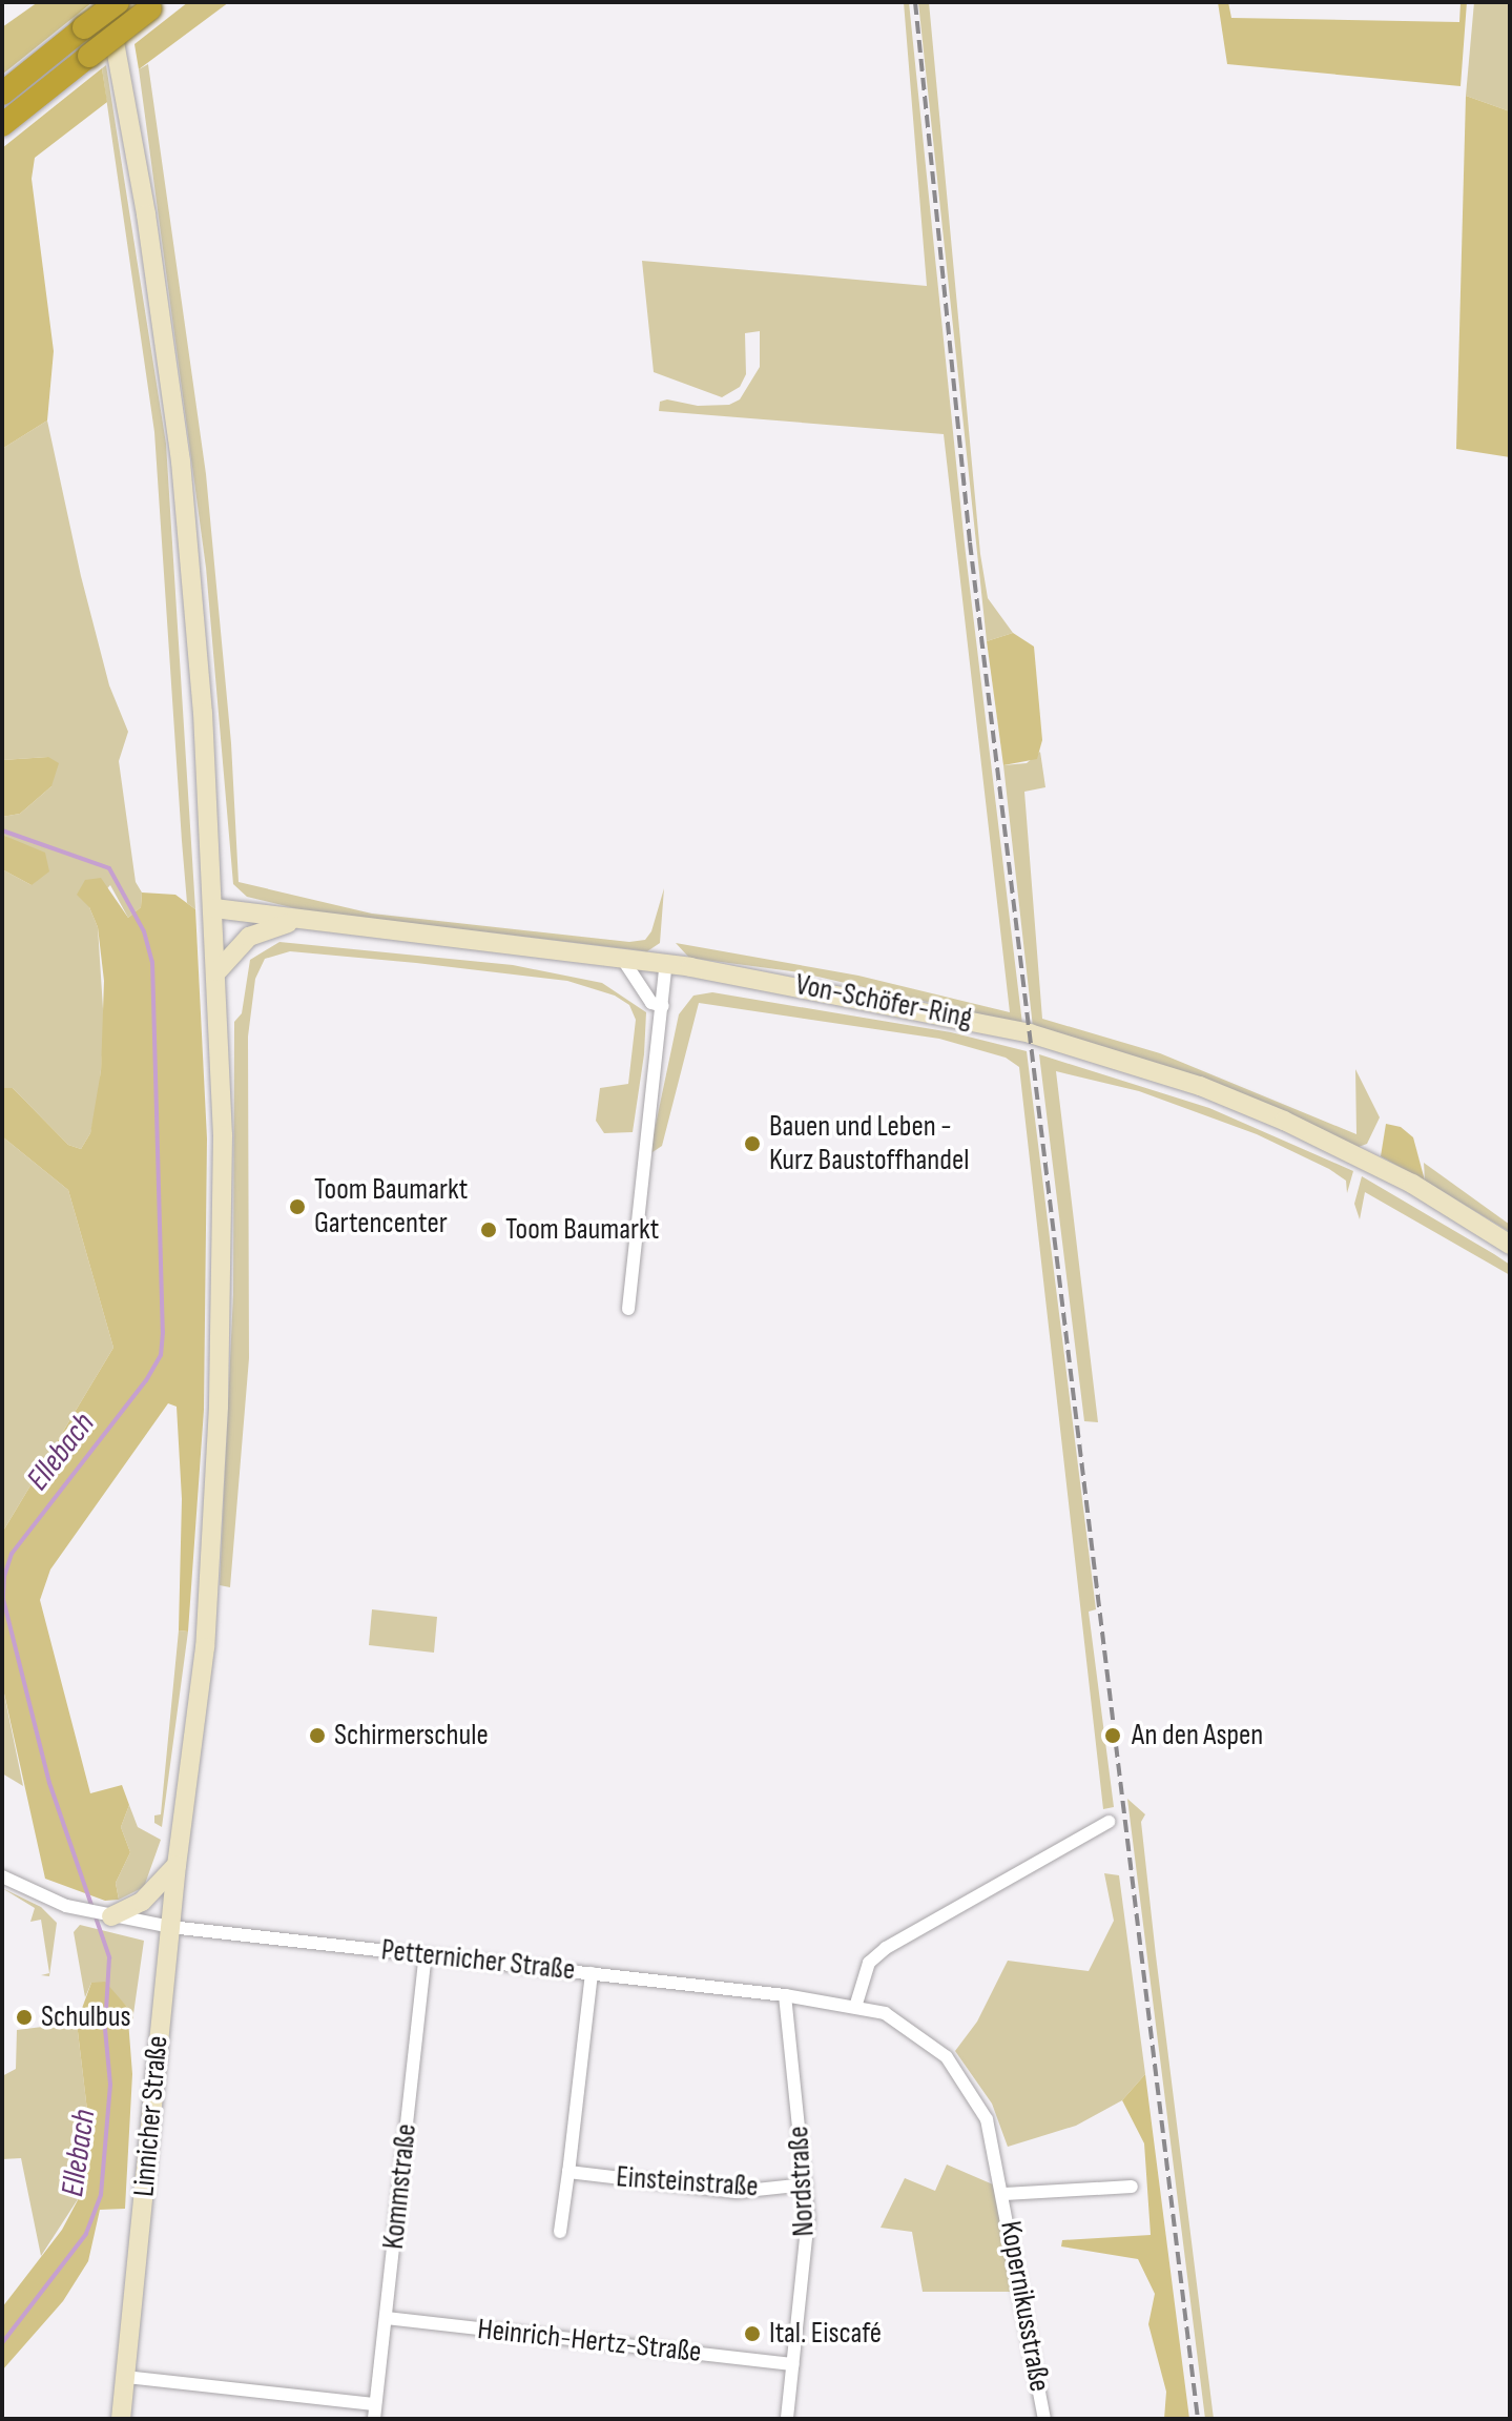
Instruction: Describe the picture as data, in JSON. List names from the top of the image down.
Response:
{
  "streets": {
    "main road": ["Von-Schöfer-Ring", "Linnicher Straße"],
    "street": [
      "Petternicher Straße",
      "Nordstraße",
      "Einsteinstraße",
      "Kommstraße",
      "Kopernikusstraße",
      "Heinrich-Hertz-Straße"
    ]
  },
  "crossings": [
    ["Von-Schöfer-Ring", "Linnicher Straße"],
    ["Petternicher Straße", "Linnicher Straße"],
    ["Petternicher Straße", "Nordstraße"],
    ["Petternicher Straße", "Kommstraße"],
    ["Petternicher Straße", "Kopernikusstraße"],
    ["Nordstraße", "Einsteinstraße"],
    ["Nordstraße", "Kopernikusstraße"],
    ["Nordstraße", "Heinrich-Hertz-Straße"],
    ["Kommstraße", "Heinrich-Hertz-Straße"]
  ],
  "water": ["Ellebach"],
  "places": [
    "Bauen und Leben - Kurz Baustoffhandel",
    "Toom Baumarkt Gartencenter",
    "Toom Baumarkt",
    "Schirmerschule",
    "An den Aspen",
    "Schulbus",
    "Ital. Eiscafé"
  ]
}
